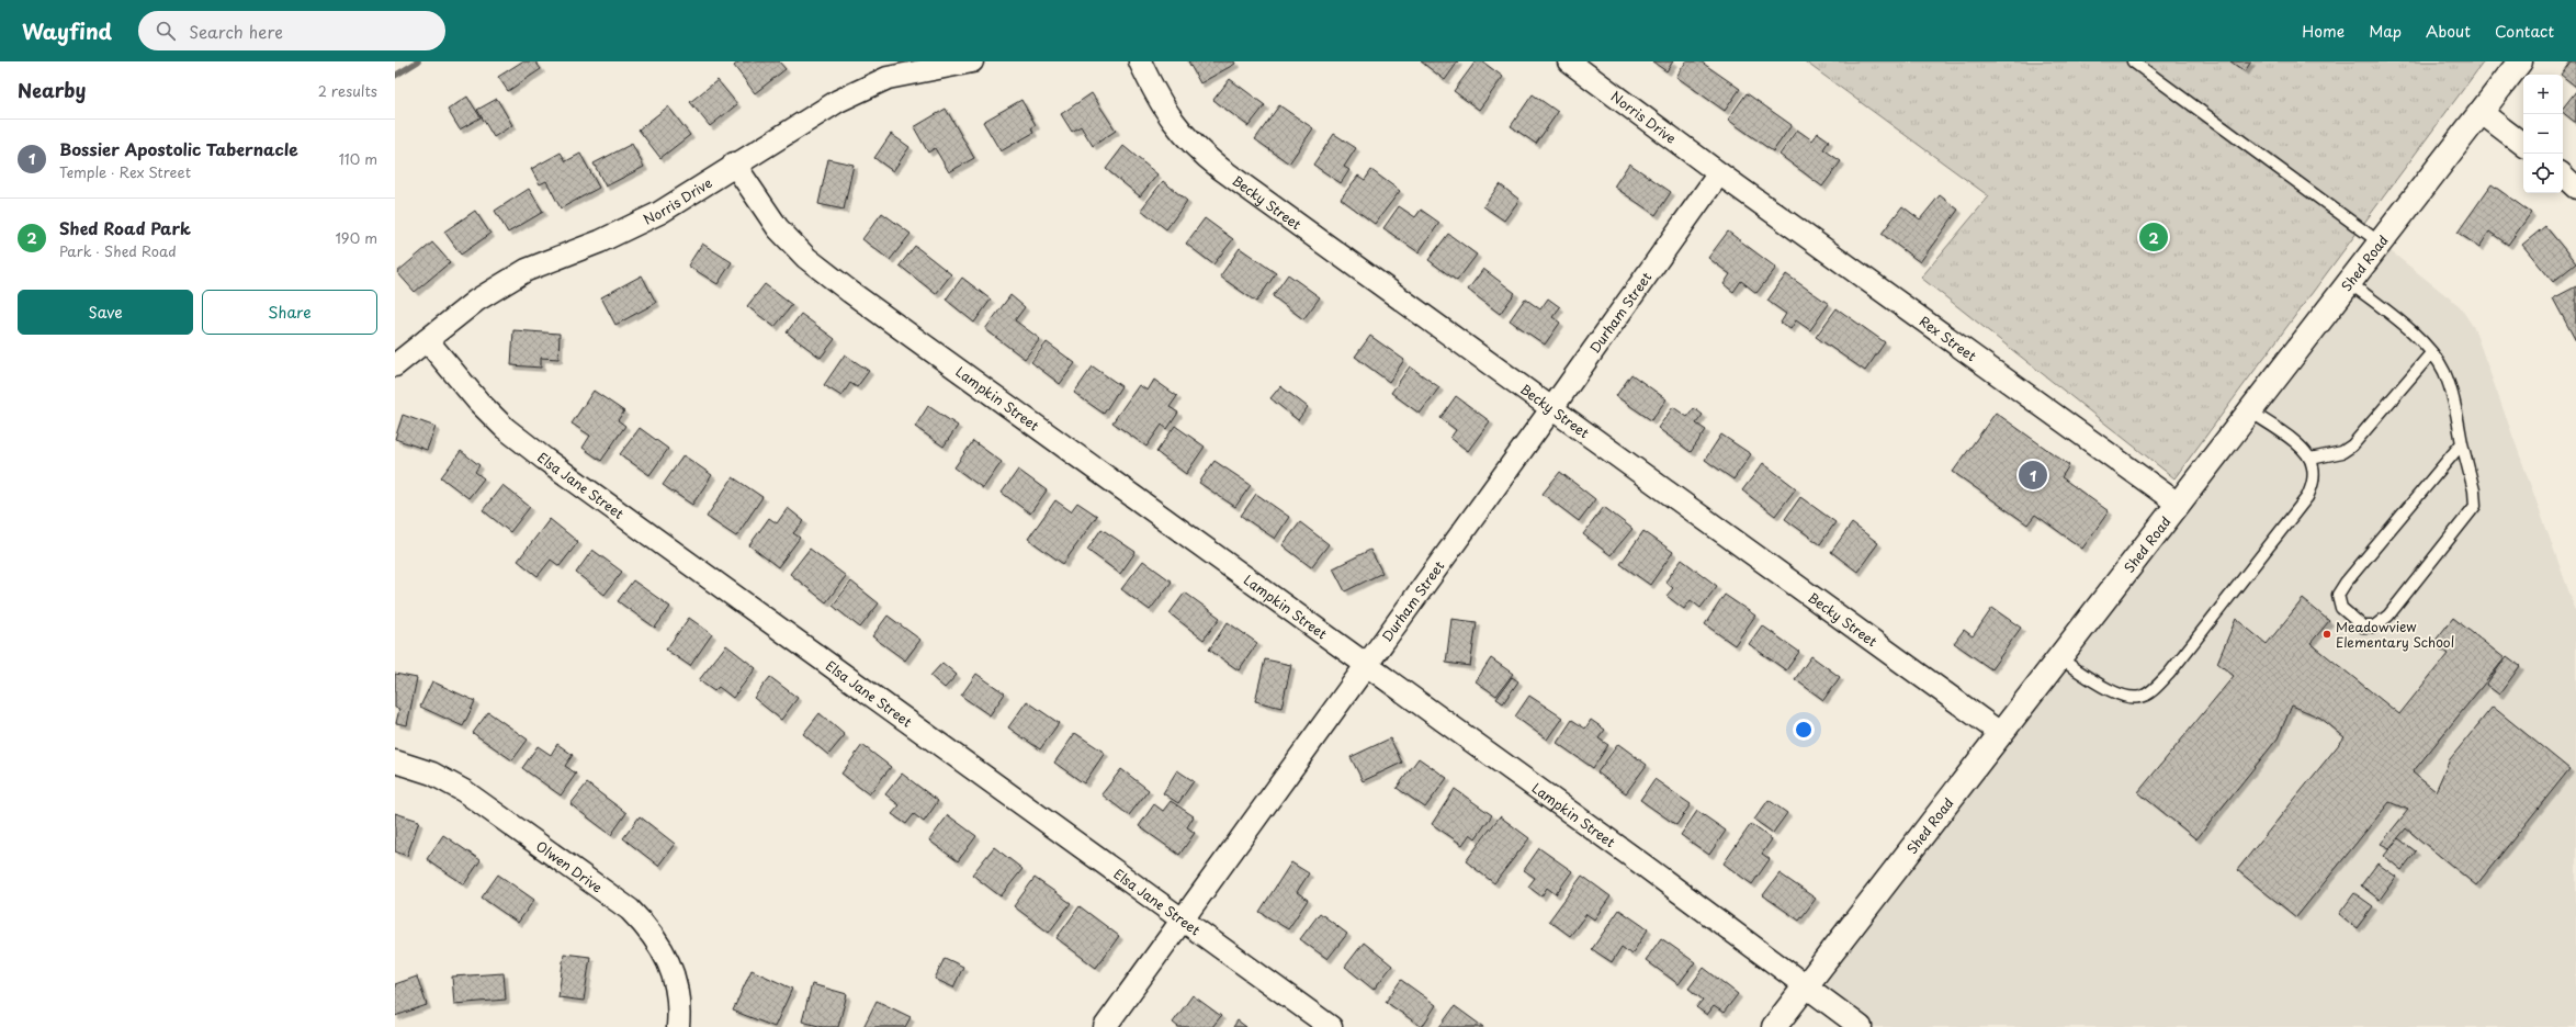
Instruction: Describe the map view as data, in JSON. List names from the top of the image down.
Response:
{
  "streets": {
    "street": [
      "Norris Drive",
      "Becky Street",
      "Shed Road",
      "Durham Street",
      "Rex Street",
      "Lampkin Street",
      "Elsa Jane Street",
      "Olwen Drive"
    ]
  },
  "crossings": [
    ["Norris Drive", "Durham Street"],
    ["Norris Drive", "Rex Street"],
    ["Norris Drive", "Lampkin Street"],
    ["Norris Drive", "Elsa Jane Street"],
    ["Becky Street", "Shed Road"],
    ["Becky Street", "Durham Street"],
    ["Shed Road", "Rex Street"],
    ["Shed Road", "Lampkin Street"],
    ["Durham Street", "Rex Street"],
    ["Durham Street", "Lampkin Street"],
    ["Durham Street", "Elsa Jane Street"]
  ],
  "places": ["Meadowview Elementary School"],
  "page": {
    "header": "Wayfind",
    "search": "Search here",
    "nav": [
      "Home",
      "Map",
      "About",
      "Contact"
    ],
    "heading": ["Nearby", "2 results"],
    "map_buttons": ["+", "−"],
    "list": [
      {
        "mark": "1",
        "name": "Bossier Apostolic Tabernacle",
        "note": "Temple · Rex Street",
        "value": "110 m"
      },
      {
        "mark": "2",
        "name": "Shed Road Park",
        "note": "Park · Shed Road",
        "value": "190 m"
      }
    ],
    "pins": ["2", "1"],
    "buttons": ["Save", "Share"]
  }
}
